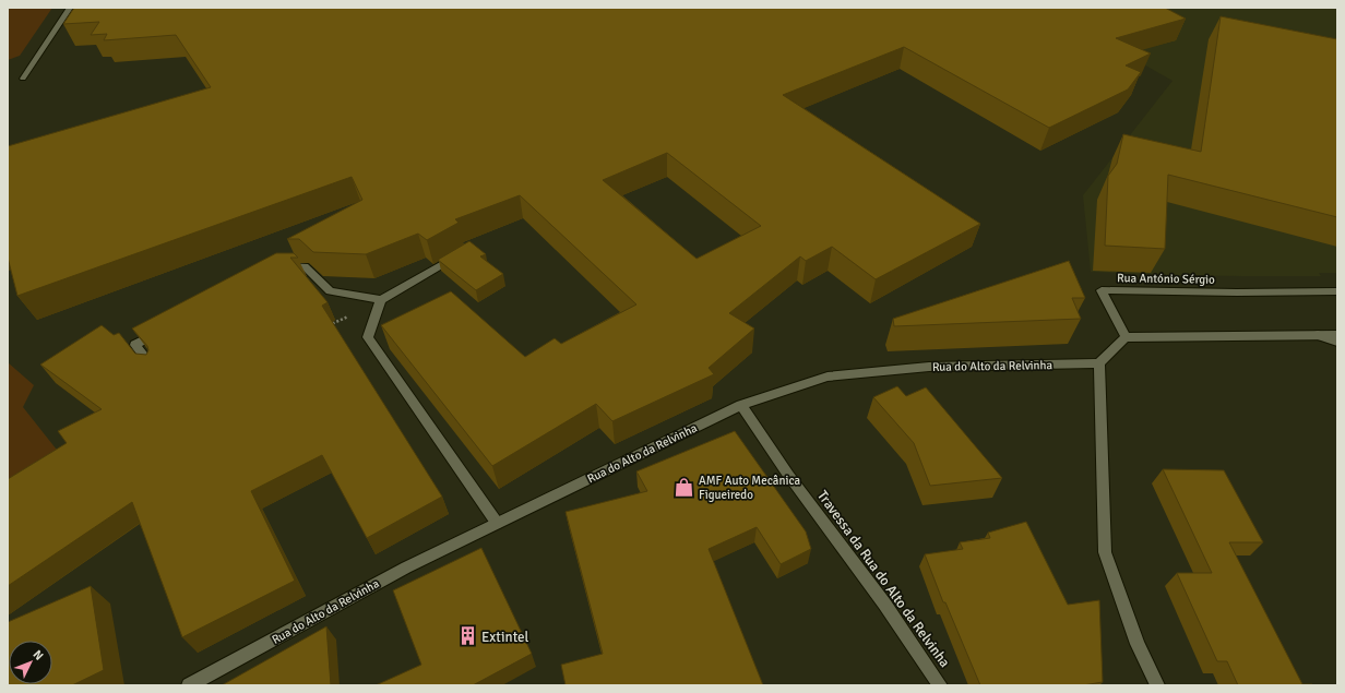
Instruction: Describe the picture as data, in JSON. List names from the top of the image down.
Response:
{
  "streets": {
    "street": ["Rua António Sérgio", "Rua do Alto da Relvinha", "Travessa da Rua do Alto da Relvinha"]
  },
  "crossings": [
    ["Rua do Alto da Relvinha", "Travessa da Rua do Alto da Relvinha"]
  ],
  "places": {
    "shop": ["AMF Auto Mecânica Figueiredo"],
    "building": ["Extintel"]
  },
  "north": "top right"
}
